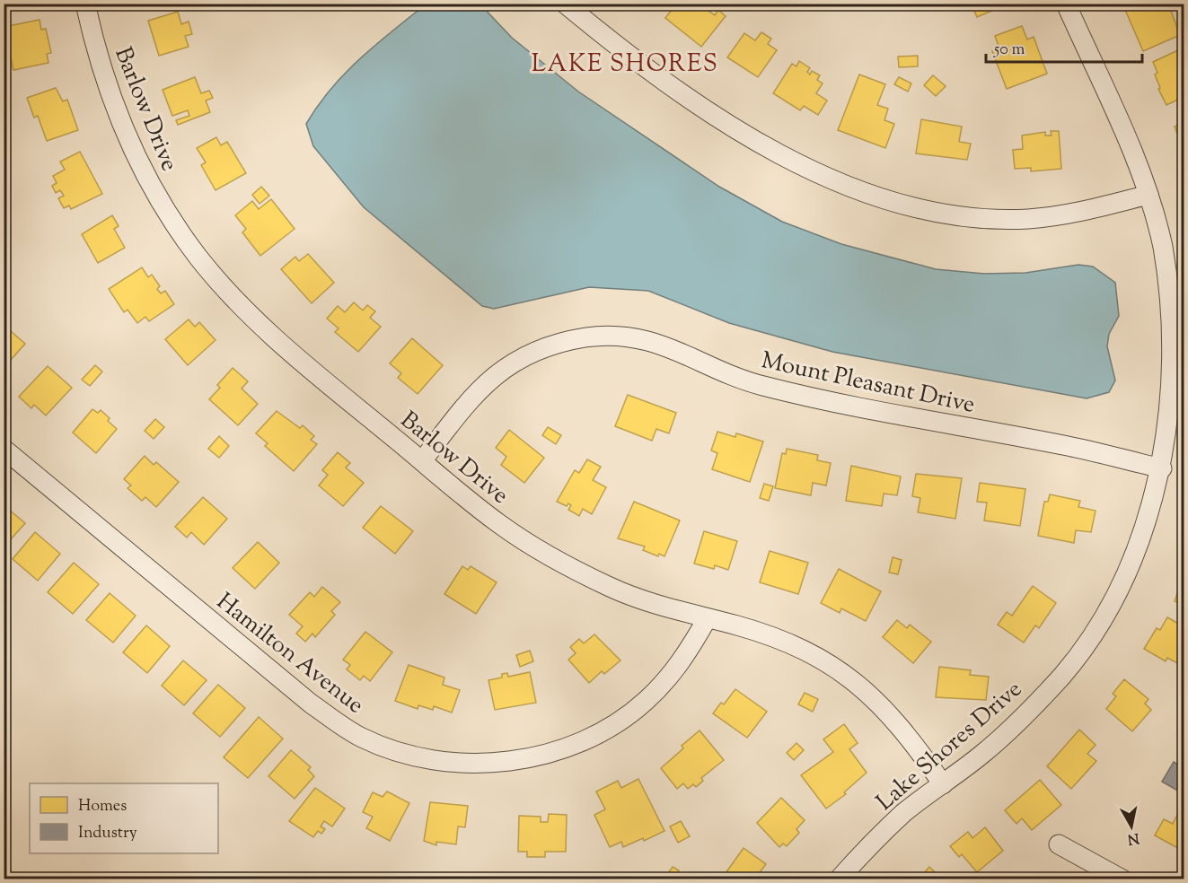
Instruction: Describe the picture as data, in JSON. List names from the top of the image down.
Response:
{
  "streets": {
    "street": [
      "Barlow Drive",
      "Mount Pleasant Drive",
      "Hamilton Avenue",
      "Lake Shores Drive"
    ]
  },
  "crossings": [
    ["Barlow Drive", "Mount Pleasant Drive"],
    ["Barlow Drive", "Hamilton Avenue"],
    ["Barlow Drive", "Lake Shores Drive"],
    ["Mount Pleasant Drive", "Lake Shores Drive"]
  ],
  "districts": ["LAKE SHORES"],
  "legend": ["Homes", "Industry"],
  "scale_bar": "50 m",
  "north": "bottom"
}
